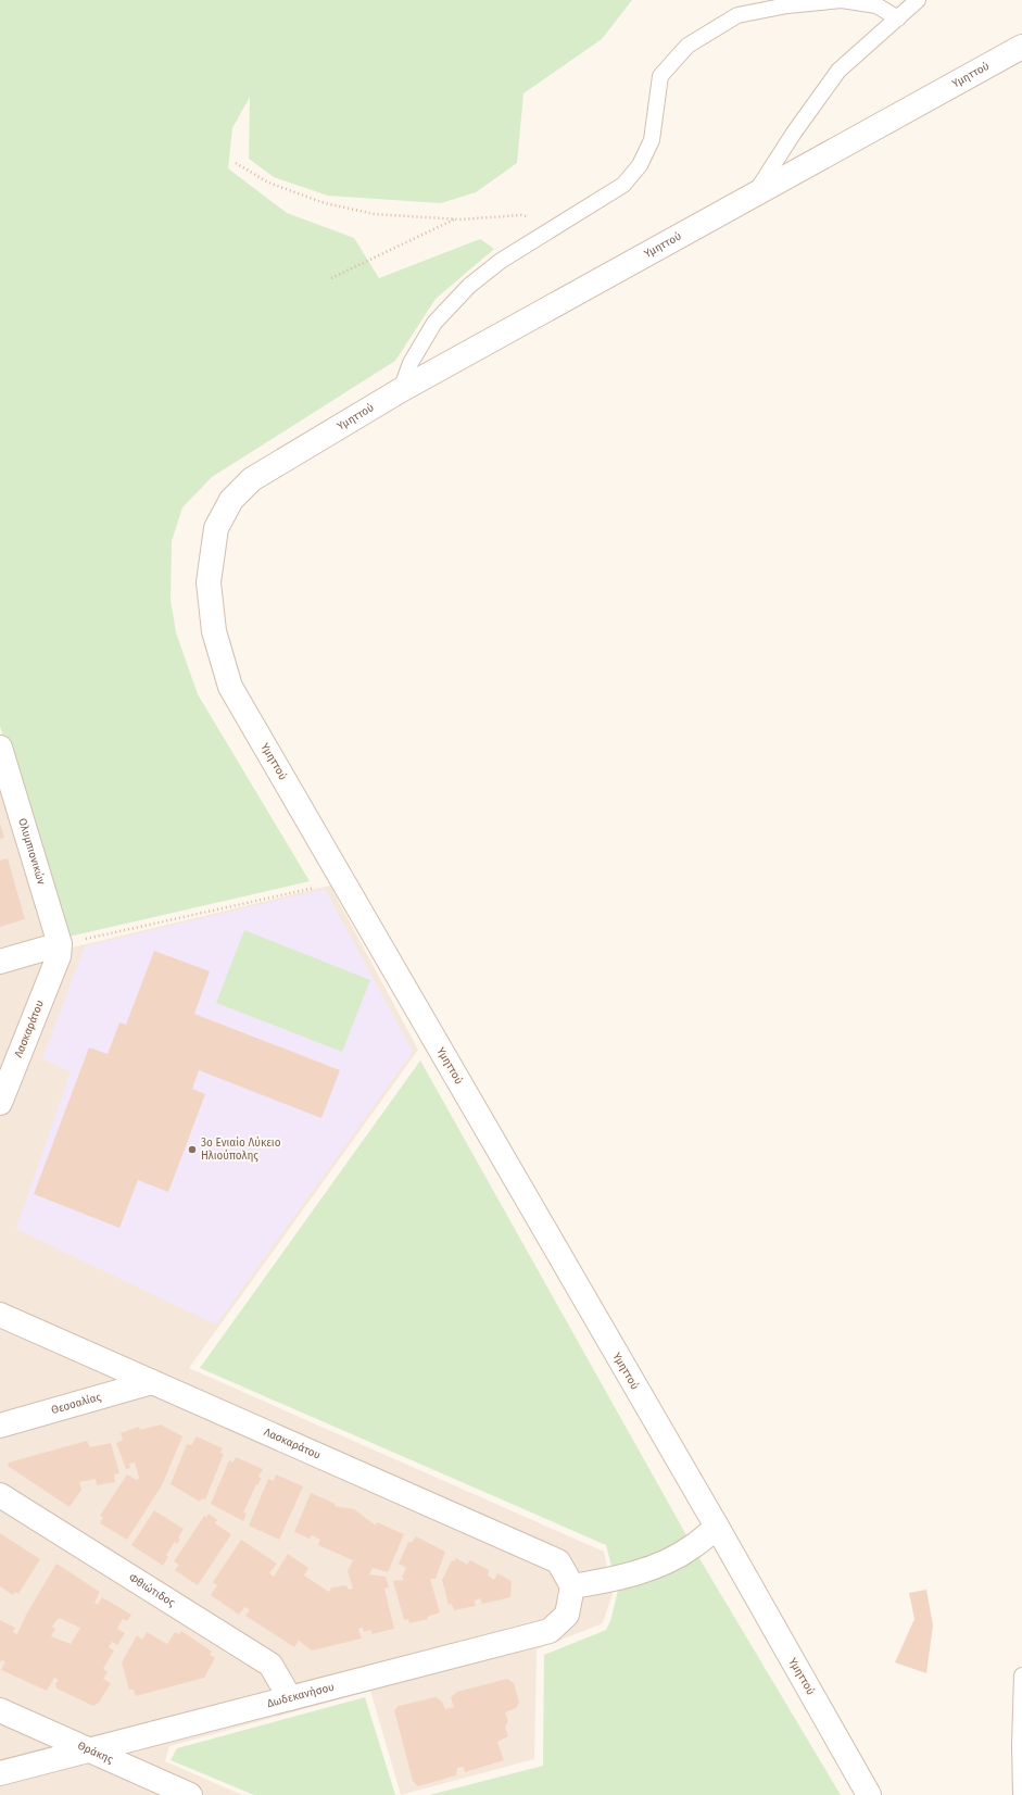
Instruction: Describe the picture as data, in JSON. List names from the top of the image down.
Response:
{
  "streets": {
    "street": [
      "Υμηττού",
      "Ολυμπιονικών",
      "Λασκαράτου",
      "Θεσσαλίας",
      "Φθιώτιδος",
      "Δωδεκανήσου",
      "Θράκης"
    ]
  },
  "crossings": [
    ["Ολυμπιονικών", "Λασκαράτου"],
    ["Λασκαράτου", "Θεσσαλίας"],
    ["Λασκαράτου", "Δωδεκανήσου"],
    ["Φθιώτιδος", "Δωδεκανήσου"],
    ["Δωδεκανήσου", "Θράκης"]
  ],
  "places": ["3ο Ενιαίο Λύκειο Ηλιούπολης"]
}
